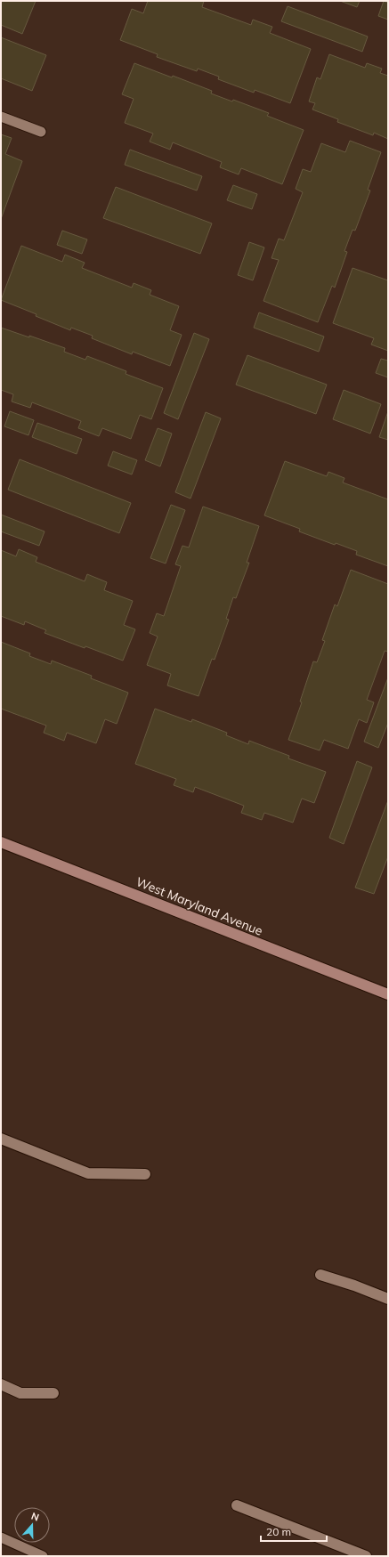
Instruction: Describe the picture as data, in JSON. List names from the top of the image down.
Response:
{
  "streets": {
    "street": ["West Maryland Avenue"]
  },
  "scale_bar": "20 m",
  "north": "top"
}
